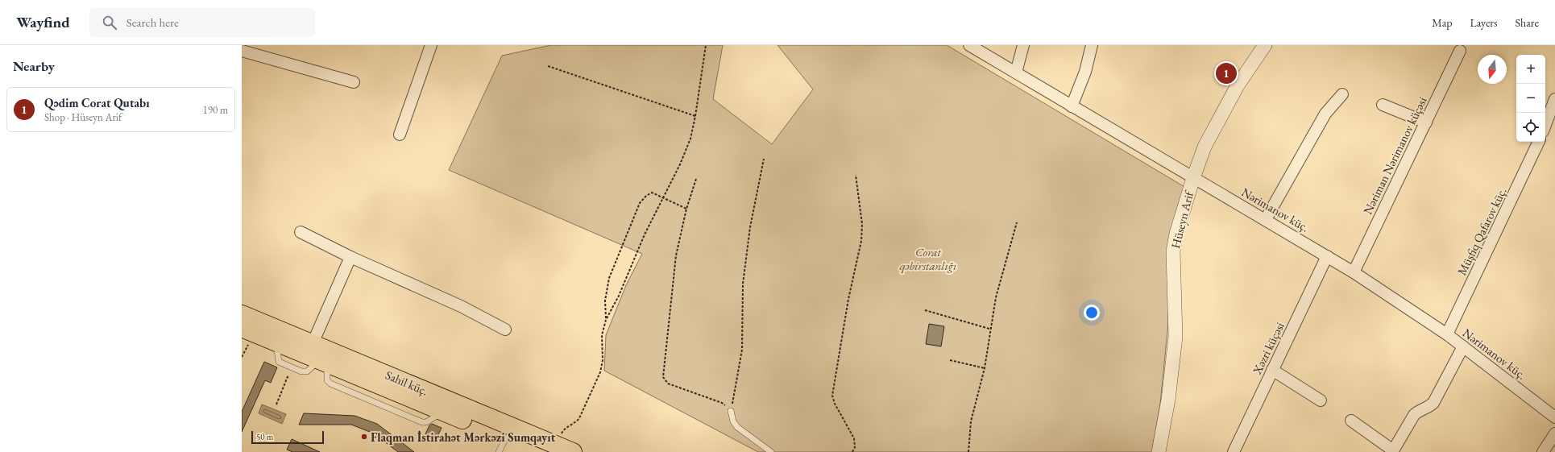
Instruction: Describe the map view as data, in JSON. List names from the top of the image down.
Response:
{
  "streets": {
    "main road": ["Sahil küç."],
    "street": [
      "Nəriman Nərimanov küçəsi",
      "Nərimanov küç.",
      "Hüseyn Arif",
      "Müşfiq Qafarov küç.",
      "Xəzri küçəsi"
    ]
  },
  "crossings": [
    ["Nəriman Nərimanov küçəsi", "Nərimanov küç."],
    ["Nərimanov küç.", "Hüseyn Arif"],
    ["Nərimanov küç.", "Müşfiq Qafarov küç."],
    ["Nərimanov küç.", "Xəzri küçəsi"]
  ],
  "parks": ["Corat qəbirstanlığı"],
  "places": ["Flaqman İstirahət Mərkəzi Sumqayıt"],
  "scale_bar": "50 m",
  "north": "bottom",
  "page": {
    "header": "Wayfind",
    "search": "Search here",
    "nav": ["Map", "Layers", "Share"],
    "heading": "Nearby",
    "map_buttons": ["+", "−"],
    "pins": "1",
    "list": [
      {
        "mark": "1",
        "name": "Qədim Corat Qutabı",
        "note": "Shop · Hüseyn Arif",
        "value": "190 m"
      }
    ],
    "scale": "50 m"
  }
}
